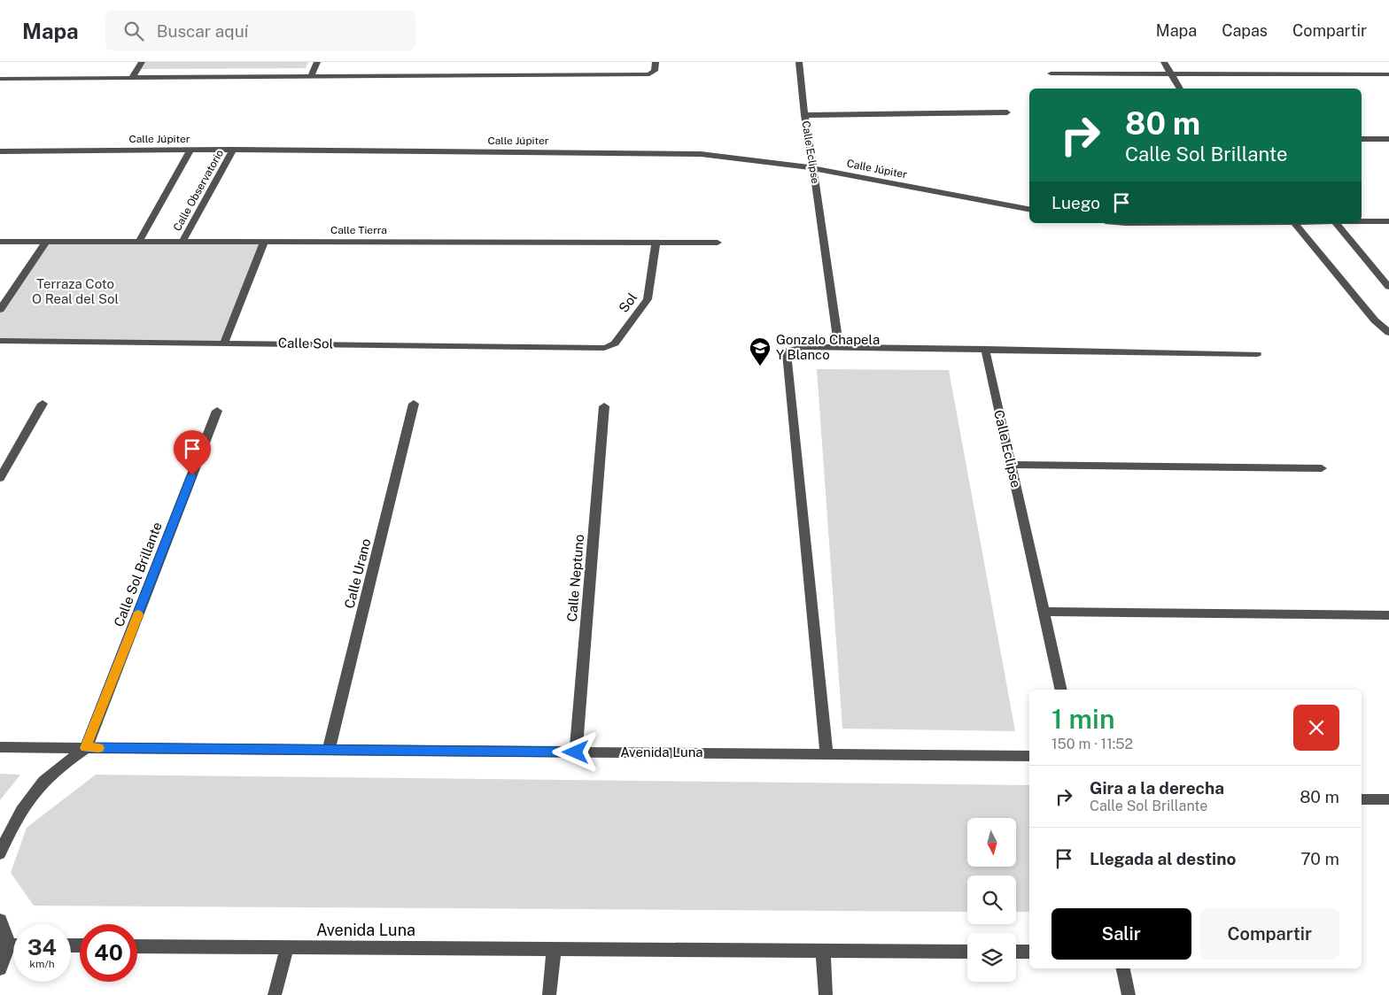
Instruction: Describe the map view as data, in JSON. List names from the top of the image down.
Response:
{
  "streets": {
    "street": [
      "Calle Júpiter",
      "Calle Eclipse",
      "Calle Observatorio",
      "Calle Tierra",
      "Sol",
      "Calle Sol",
      "Calle Urano",
      "Calle Sol Brillante",
      "Calle Neptuno",
      "Avenida Luna"
    ]
  },
  "crossings": [
    ["Calle Júpiter", "Calle Eclipse"],
    ["Calle Júpiter", "Calle Observatorio"],
    ["Calle Observatorio", "Calle Tierra"],
    ["Calle Tierra", "Sol"],
    ["Sol", "Calle Sol"],
    ["Calle Urano", "Avenida Luna"],
    ["Calle Sol Brillante", "Avenida Luna"],
    ["Calle Neptuno", "Avenida Luna"]
  ],
  "parks": ["Terraza Coto O Real del Sol"],
  "places": {
    "school or university": ["Gonzalo Chapela Y Blanco"]
  },
  "north": "bottom",
  "page": {
    "header": "Mapa",
    "search": "Buscar aquí",
    "nav": ["Mapa", "Capas", "Compartir"],
    "turn": ["80 m", "Calle Sol Brillante"],
    "then": "Luego",
    "heading": ["1 min", "150 m · 11:52"],
    "list": [
      {
        "name": "Gira a la derecha",
        "note": "Calle Sol Brillante",
        "value": "80 m"
      },
      {
        "name": "Llegada al destino",
        "value": "70 m"
      }
    ],
    "buttons": ["Salir", "Compartir"],
    "speed": "34 km/h",
    "limit": "40"
  }
}
